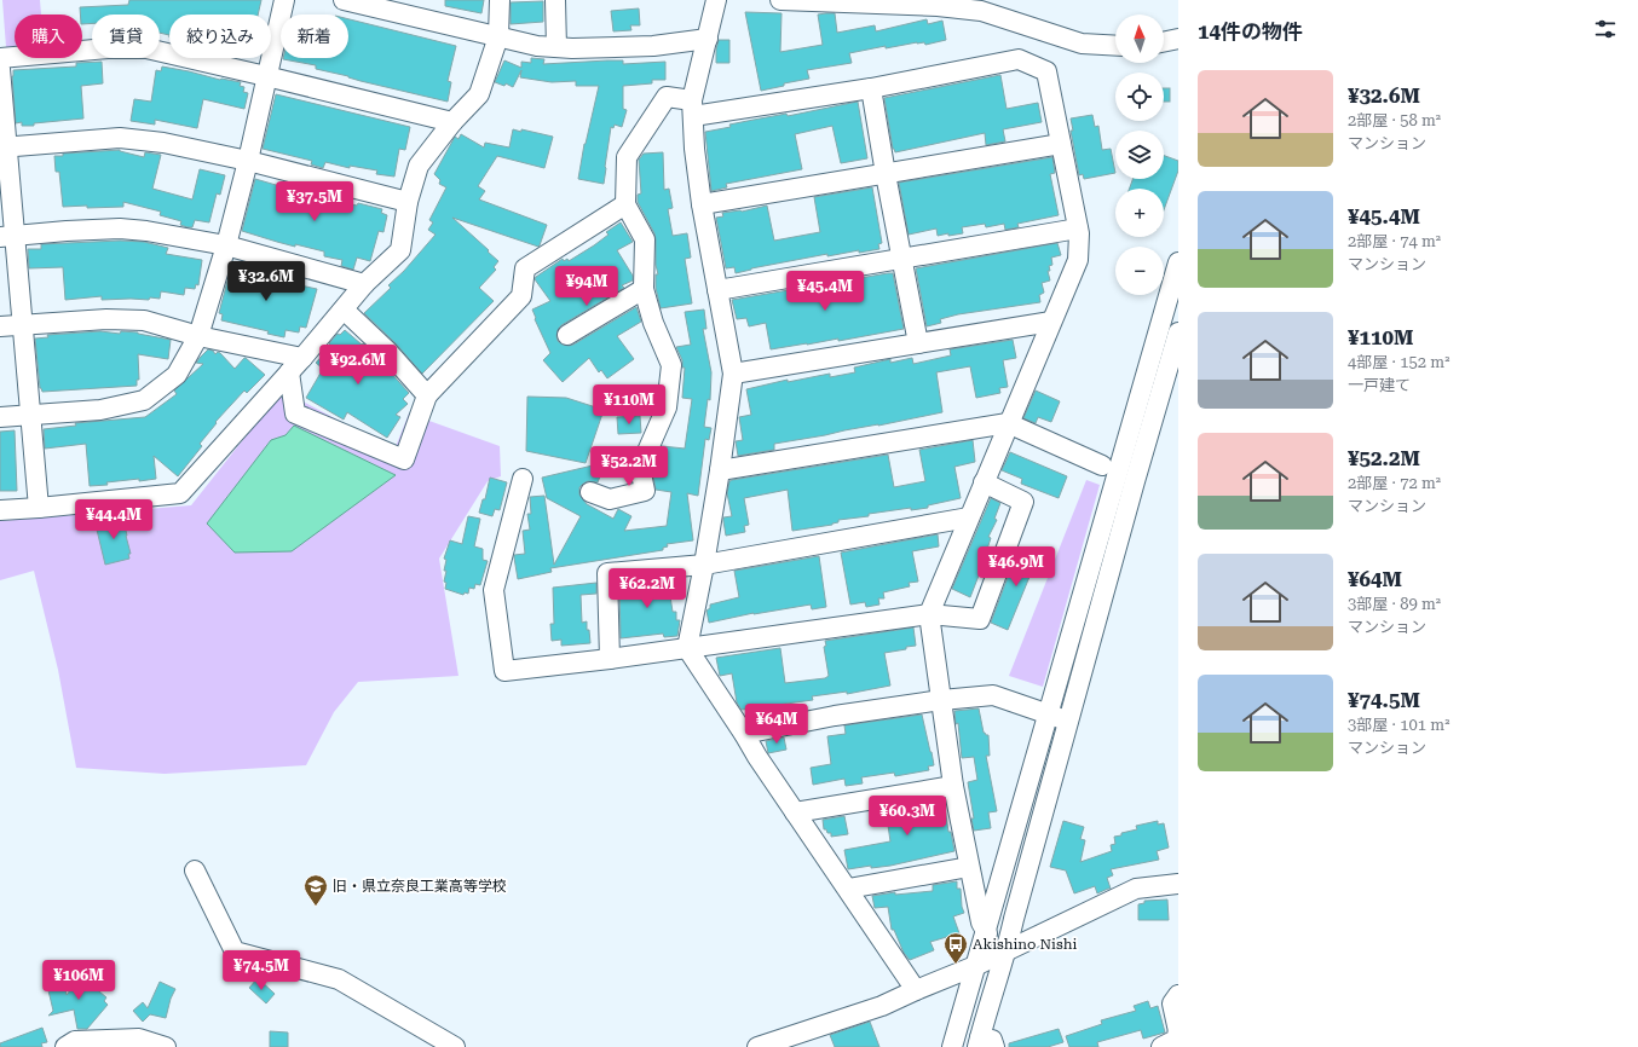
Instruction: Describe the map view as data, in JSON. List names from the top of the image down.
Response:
{
  "places": {
    "school or university": ["旧・県立奈良工業高等学校"],
    "bus stop": ["Akishino Nishi"]
  },
  "north": "top",
  "page": {
    "heading": "14件の物件",
    "map_buttons": ["+", "−"],
    "chip": [
      "購入",
      "賃貸",
      "絞り込み",
      "新着"
    ],
    "list": [
      {
        "name": "¥32.6M",
        "note": "2部屋 · 58 m² · マンション"
      },
      {
        "name": "¥45.4M",
        "note": "2部屋 · 74 m² · マンション"
      },
      {
        "name": "¥110M",
        "note": "4部屋 · 152 m² · 一戸建て"
      },
      {
        "name": "¥52.2M",
        "note": "2部屋 · 72 m² · マンション"
      },
      {
        "name": "¥64M",
        "note": "3部屋 · 89 m² · マンション"
      },
      {
        "name": "¥74.5M",
        "note": "3部屋 · 101 m² · マンション"
      }
    ],
    "price": [
      "¥37.5M",
      "¥32.6M",
      "¥94M",
      "¥45.4M",
      "¥92.6M",
      "¥110M",
      "¥52.2M",
      "¥44.4M",
      "¥46.9M",
      "¥62.2M",
      "¥64M",
      "¥60.3M",
      "¥74.5M",
      "¥106M"
    ]
  }
}
